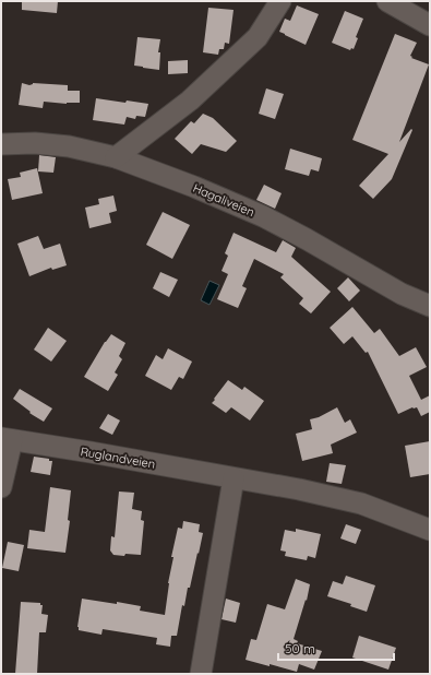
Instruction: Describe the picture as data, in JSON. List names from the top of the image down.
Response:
{
  "streets": {
    "street": ["Hagaliveien", "Ruglandveien"]
  },
  "scale_bar": "50 m"
}
